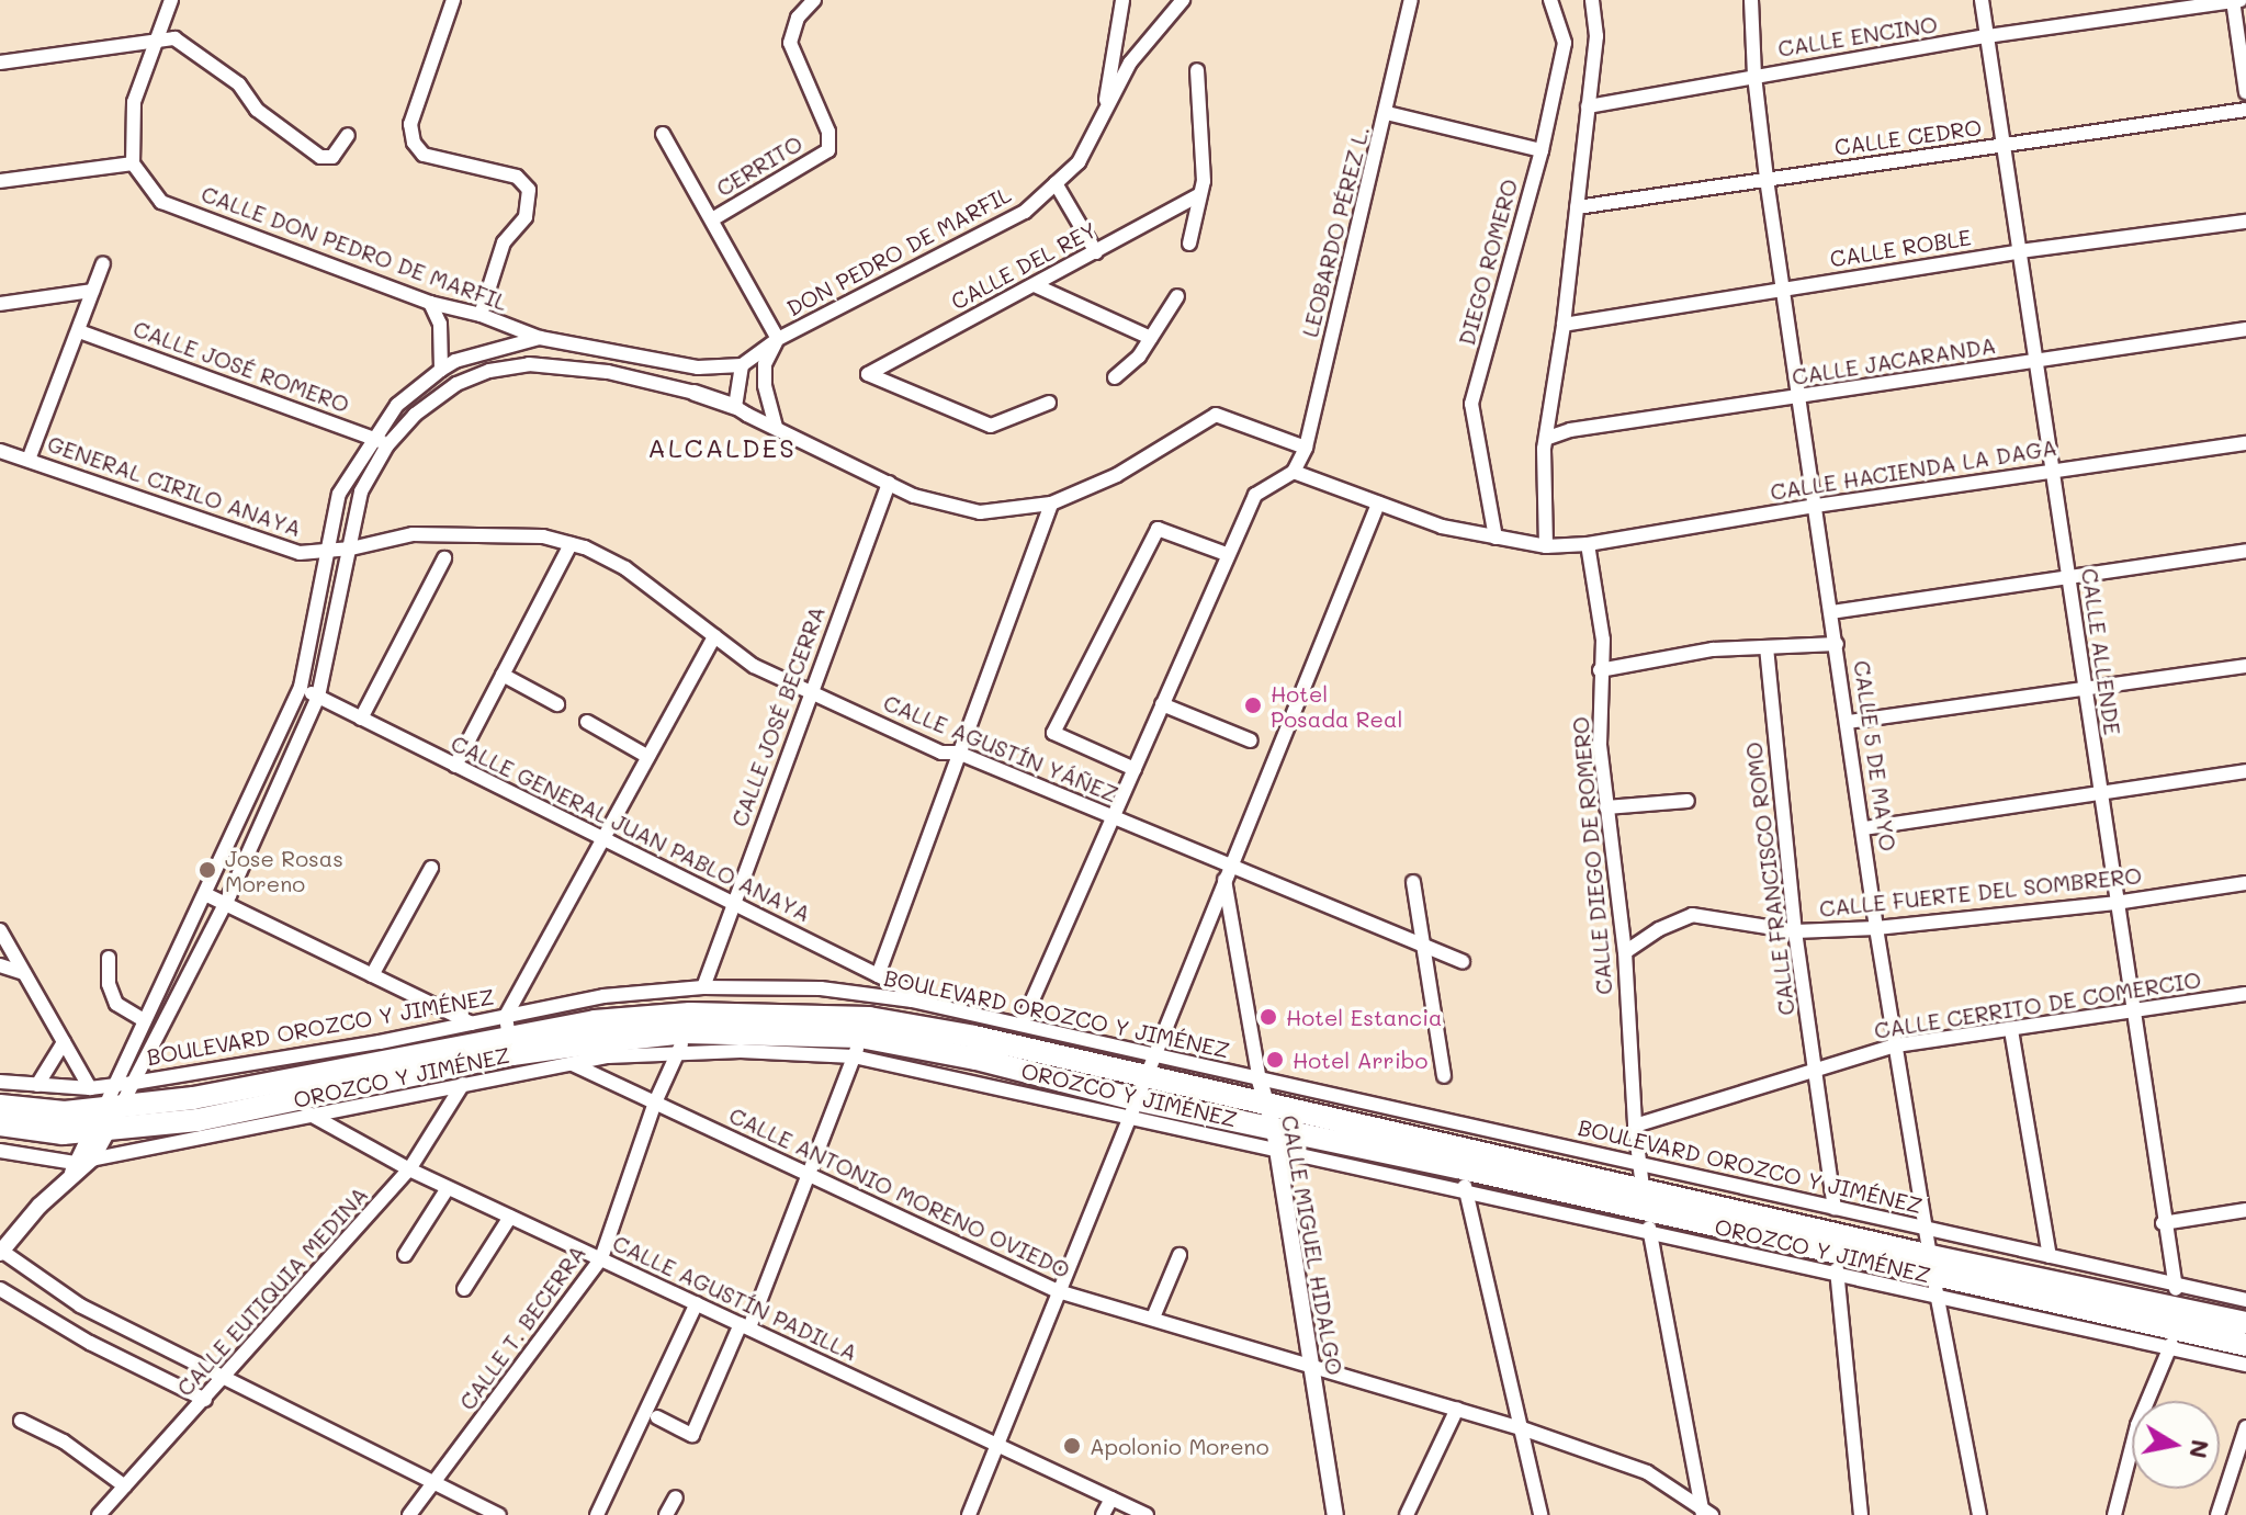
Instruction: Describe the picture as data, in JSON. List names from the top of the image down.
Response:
{
  "streets": {
    "highway": ["OROZCO Y JIMÉNEZ"],
    "street": [
      "CALLE ENCINO",
      "CALLE CEDRO",
      "CERRITO",
      "LEOBARDO PÉREZ L.",
      "CALLE DON PEDRO DE MARFIL",
      "CALLE ROBLE",
      "DON PEDRO DE MARFIL",
      "DIEGO ROMERO",
      "CALLE DEL REY",
      "CALLE JACARANDA",
      "CALLE JOSÉ ROMERO",
      "CALLE HACIENDA LA DAGA",
      "GENERAL CIRILO ANAYA",
      "CALLE ALLENDE",
      "CALLE JOSÉ BECERRA",
      "CALLE AGUSTÍN YÁÑEZ",
      "CALLE 5 DE MAYO",
      "CALLE GENERAL JUAN PABLO ANAYA",
      "CALLE DIEGO DE ROMERO",
      "CALLE FRANCISCO ROMO",
      "CALLE FUERTE DEL SOMBRERO",
      "CALLE CERRITO DE COMERCIO",
      "BOULEVARD OROZCO Y JIMÉNEZ",
      "CALLE ANTONIO MORENO OVIEDO",
      "CALLE MIGUEL HIDALGO",
      "CALLE EUTIQUIA MEDINA",
      "CALLE AGUSTÍN PADILLA",
      "CALLE T. BECERRA"
    ]
  },
  "crossings": [
    ["CALLE ENCINO", "CALLE ALLENDE"],
    ["CALLE ENCINO", "CALLE 5 DE MAYO"],
    ["CALLE CEDRO", "CALLE ALLENDE"],
    ["CALLE CEDRO", "CALLE 5 DE MAYO"],
    ["LEOBARDO PÉREZ L.", "CALLE HACIENDA LA DAGA"],
    ["CALLE ROBLE", "CALLE ALLENDE"],
    ["CALLE ROBLE", "CALLE 5 DE MAYO"],
    ["DIEGO ROMERO", "CALLE HACIENDA LA DAGA"],
    ["CALLE JACARANDA", "CALLE ALLENDE"],
    ["CALLE JACARANDA", "CALLE 5 DE MAYO"],
    ["CALLE HACIENDA LA DAGA", "CALLE ALLENDE"],
    ["CALLE HACIENDA LA DAGA", "CALLE 5 DE MAYO"],
    ["CALLE HACIENDA LA DAGA", "CALLE DIEGO DE ROMERO"],
    ["GENERAL CIRILO ANAYA", "CALLE AGUSTÍN YÁÑEZ"],
    ["CALLE ALLENDE", "CALLE FUERTE DEL SOMBRERO"],
    ["CALLE ALLENDE", "CALLE CERRITO DE COMERCIO"],
    ["CALLE ALLENDE", "BOULEVARD OROZCO Y JIMÉNEZ"],
    ["CALLE ALLENDE", "OROZCO Y JIMÉNEZ"],
    ["CALLE JOSÉ BECERRA", "CALLE AGUSTÍN YÁÑEZ"],
    ["CALLE JOSÉ BECERRA", "CALLE GENERAL JUAN PABLO ANAYA"],
    ["CALLE JOSÉ BECERRA", "BOULEVARD OROZCO Y JIMÉNEZ"],
    ["CALLE AGUSTÍN YÁÑEZ", "CALLE MIGUEL HIDALGO"],
    ["CALLE 5 DE MAYO", "CALLE FUERTE DEL SOMBRERO"],
    ["CALLE 5 DE MAYO", "CALLE CERRITO DE COMERCIO"],
    ["CALLE 5 DE MAYO", "BOULEVARD OROZCO Y JIMÉNEZ"],
    ["CALLE 5 DE MAYO", "OROZCO Y JIMÉNEZ"],
    ["CALLE GENERAL JUAN PABLO ANAYA", "BOULEVARD OROZCO Y JIMÉNEZ"],
    ["CALLE DIEGO DE ROMERO", "CALLE FUERTE DEL SOMBRERO"],
    ["CALLE DIEGO DE ROMERO", "CALLE CERRITO DE COMERCIO"],
    ["CALLE DIEGO DE ROMERO", "BOULEVARD OROZCO Y JIMÉNEZ"],
    ["CALLE DIEGO DE ROMERO", "OROZCO Y JIMÉNEZ"],
    ["CALLE DIEGO DE ROMERO", "CALLE ANTONIO MORENO OVIEDO"],
    ["CALLE FRANCISCO ROMO", "CALLE FUERTE DEL SOMBRERO"],
    ["CALLE FRANCISCO ROMO", "CALLE CERRITO DE COMERCIO"],
    ["CALLE FRANCISCO ROMO", "BOULEVARD OROZCO Y JIMÉNEZ"],
    ["BOULEVARD OROZCO Y JIMÉNEZ", "OROZCO Y JIMÉNEZ"],
    ["BOULEVARD OROZCO Y JIMÉNEZ", "CALLE MIGUEL HIDALGO"],
    ["OROZCO Y JIMÉNEZ", "CALLE ANTONIO MORENO OVIEDO"],
    ["OROZCO Y JIMÉNEZ", "CALLE MIGUEL HIDALGO"],
    ["OROZCO Y JIMÉNEZ", "CALLE EUTIQUIA MEDINA"],
    ["OROZCO Y JIMÉNEZ", "CALLE AGUSTÍN PADILLA"],
    ["OROZCO Y JIMÉNEZ", "CALLE T. BECERRA"],
    ["CALLE ANTONIO MORENO OVIEDO", "CALLE MIGUEL HIDALGO"],
    ["CALLE ANTONIO MORENO OVIEDO", "CALLE T. BECERRA"],
    ["CALLE EUTIQUIA MEDINA", "CALLE AGUSTÍN PADILLA"],
    ["CALLE AGUSTÍN PADILLA", "CALLE T. BECERRA"]
  ],
  "districts": ["ALCALDES"],
  "places": [
    "Hotel Posada Real",
    "Jose Rosas Moreno",
    "Hotel Estancia",
    "Hotel Arribo",
    "Apolonio Moreno"
  ],
  "north": "right"
}
